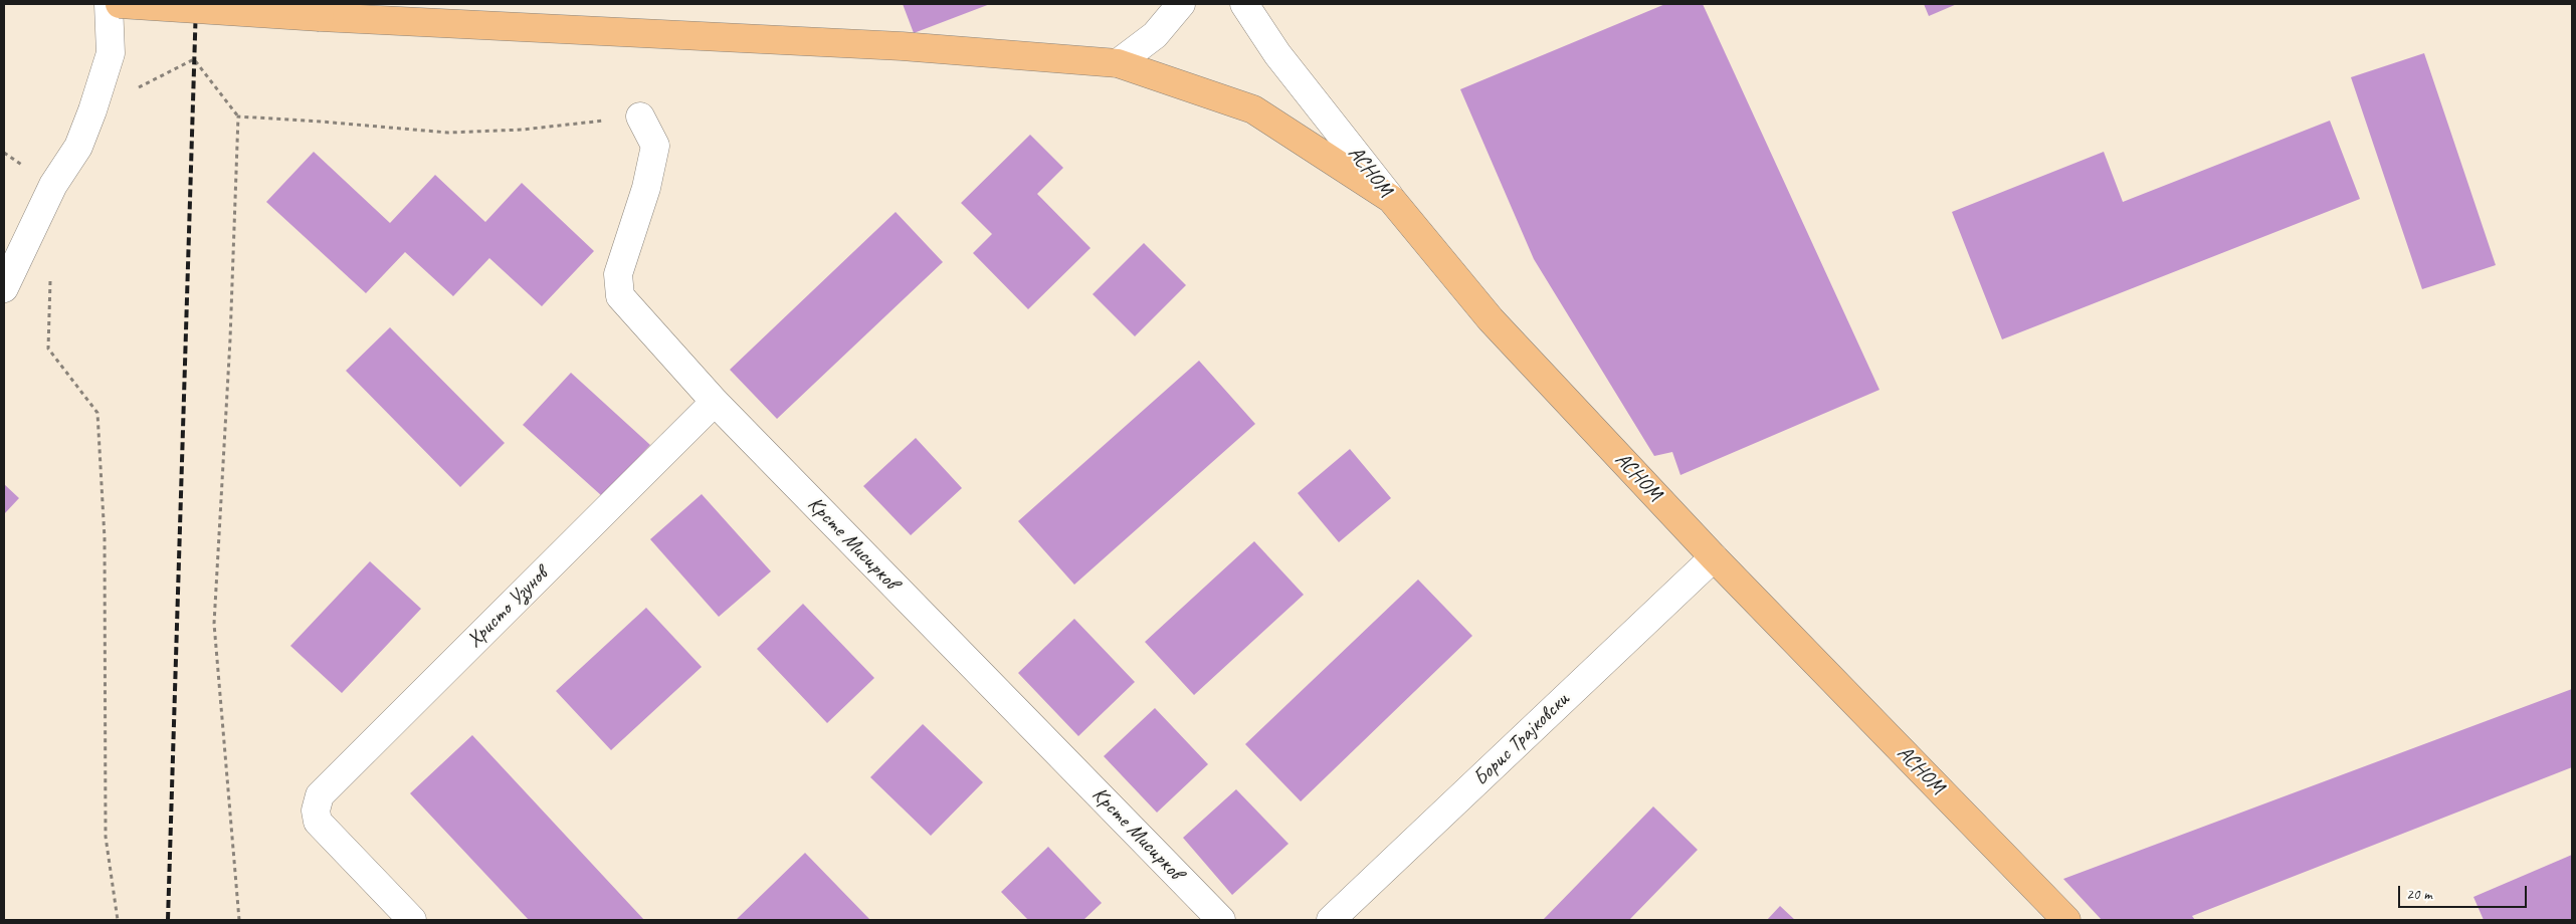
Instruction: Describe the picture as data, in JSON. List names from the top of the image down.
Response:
{
  "streets": {
    "main road": ["АСНОМ"],
    "street": ["Крсте Мисирков", "Христо Узунов", "Борис Трајковски"]
  },
  "crossings": [
    ["АСНОМ", "Борис Трајковски"],
    ["Крсте Мисирков", "Христо Узунов"]
  ],
  "scale_bar": "20 m"
}
